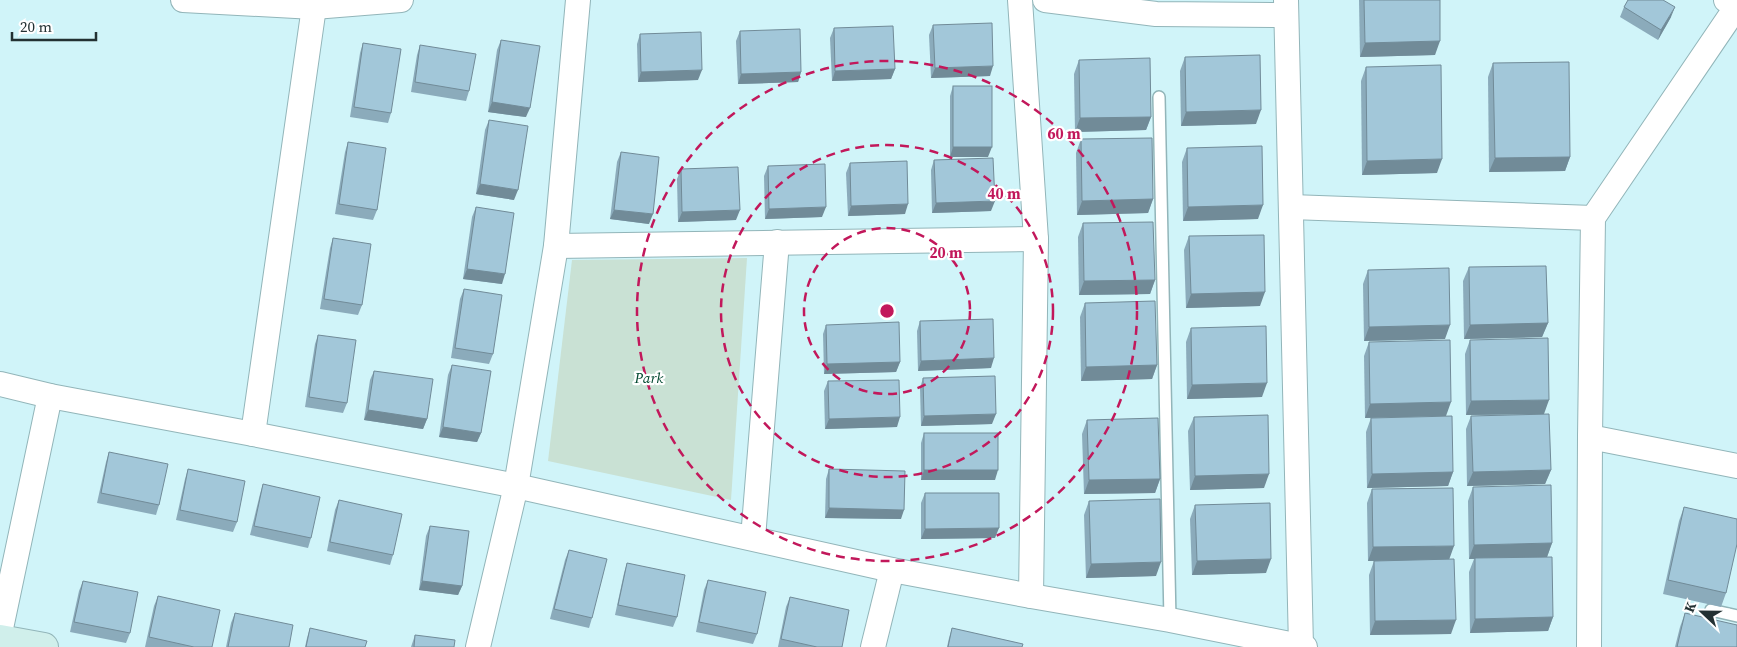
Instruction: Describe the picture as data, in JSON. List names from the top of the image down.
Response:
{
  "parks": ["Park"],
  "scale_bar": "20 m",
  "north": "left",
  "rings": ["60 m", "40 m", "20 m"]
}
